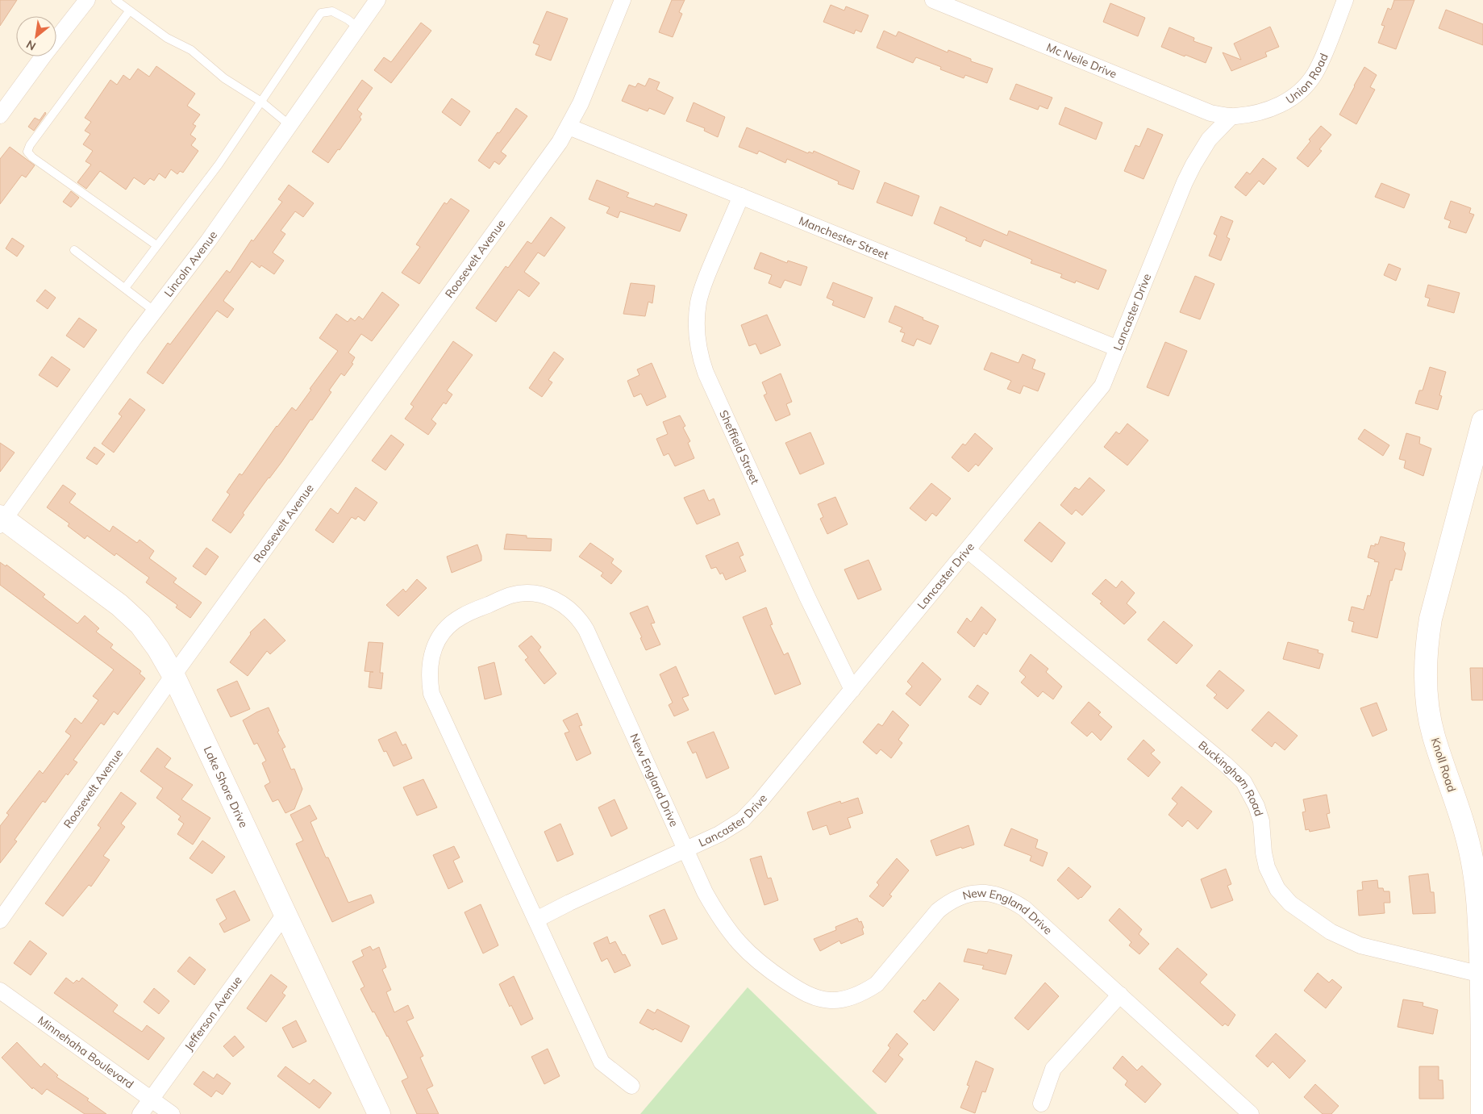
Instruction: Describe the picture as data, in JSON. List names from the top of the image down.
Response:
{
  "streets": {
    "street": [
      "Mc Neile Drive",
      "Union Road",
      "Manchester Street",
      "Roosevelt Avenue",
      "Lincoln Avenue",
      "Lancaster Drive",
      "Sheffield Street",
      "Knoll Road",
      "New England Drive",
      "Buckingham Road",
      "Lake Shore Drive",
      "Jefferson Avenue",
      "Minnehaha Boulevard"
    ]
  },
  "crossings": [
    ["Mc Neile Drive", "Union Road"],
    ["Mc Neile Drive", "Lancaster Drive"],
    ["Union Road", "Lancaster Drive"],
    ["Manchester Street", "Roosevelt Avenue"],
    ["Manchester Street", "Lancaster Drive"],
    ["Manchester Street", "Sheffield Street"],
    ["Roosevelt Avenue", "Lake Shore Drive"],
    ["Lincoln Avenue", "Lake Shore Drive"],
    ["Lancaster Drive", "Sheffield Street"],
    ["Lancaster Drive", "New England Drive"],
    ["Lancaster Drive", "Buckingham Road"],
    ["Knoll Road", "Buckingham Road"],
    ["Lake Shore Drive", "Jefferson Avenue"],
    ["Jefferson Avenue", "Minnehaha Boulevard"]
  ],
  "north": "bottom left"
}
